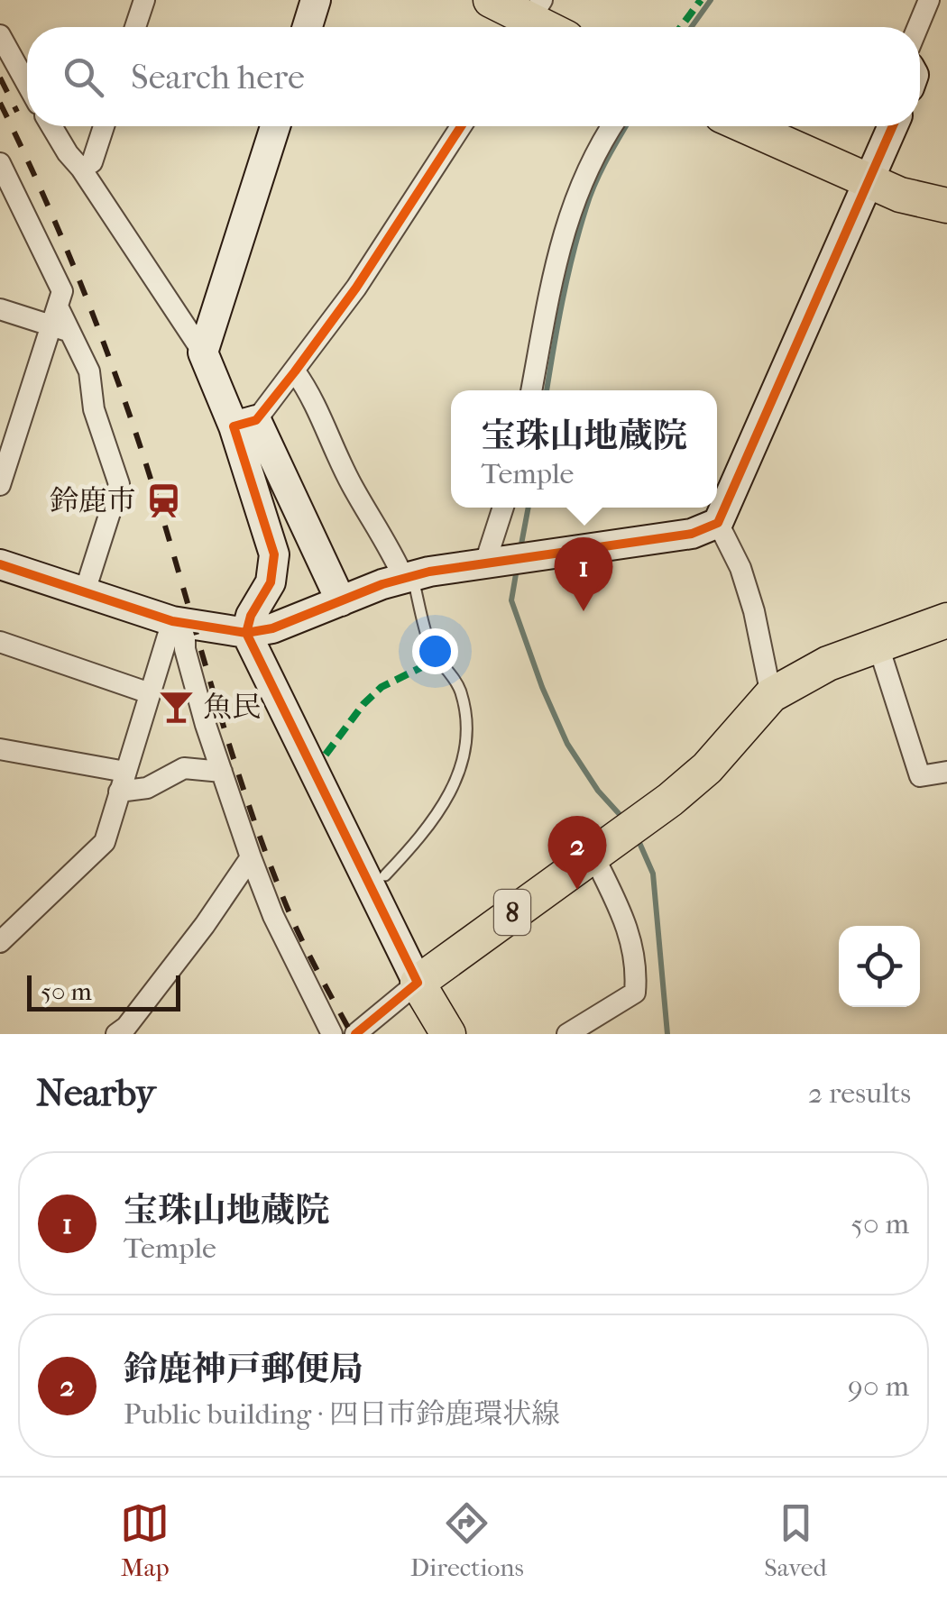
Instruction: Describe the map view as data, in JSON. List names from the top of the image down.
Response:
{
  "streets": {
    "main road": ["8"]
  },
  "places": {
    "station": ["鈴鹿市"],
    "bar": ["魚民"]
  },
  "scale_bar": "50 m",
  "page": {
    "search": "Search here",
    "popup": ["宝珠山地蔵院", "Temple"],
    "pins": ["1", "2"],
    "scale": "50 m",
    "heading": ["Nearby", "2 results"],
    "list": [
      {
        "mark": "1",
        "name": "宝珠山地蔵院",
        "note": "Temple",
        "value": "50 m"
      },
      {
        "mark": "2",
        "name": "鈴鹿神戸郵便局",
        "note": "Public building · 四日市鈴鹿環状線",
        "value": "90 m"
      }
    ],
    "nav": ["Map", "Directions", "Saved"]
  }
}
